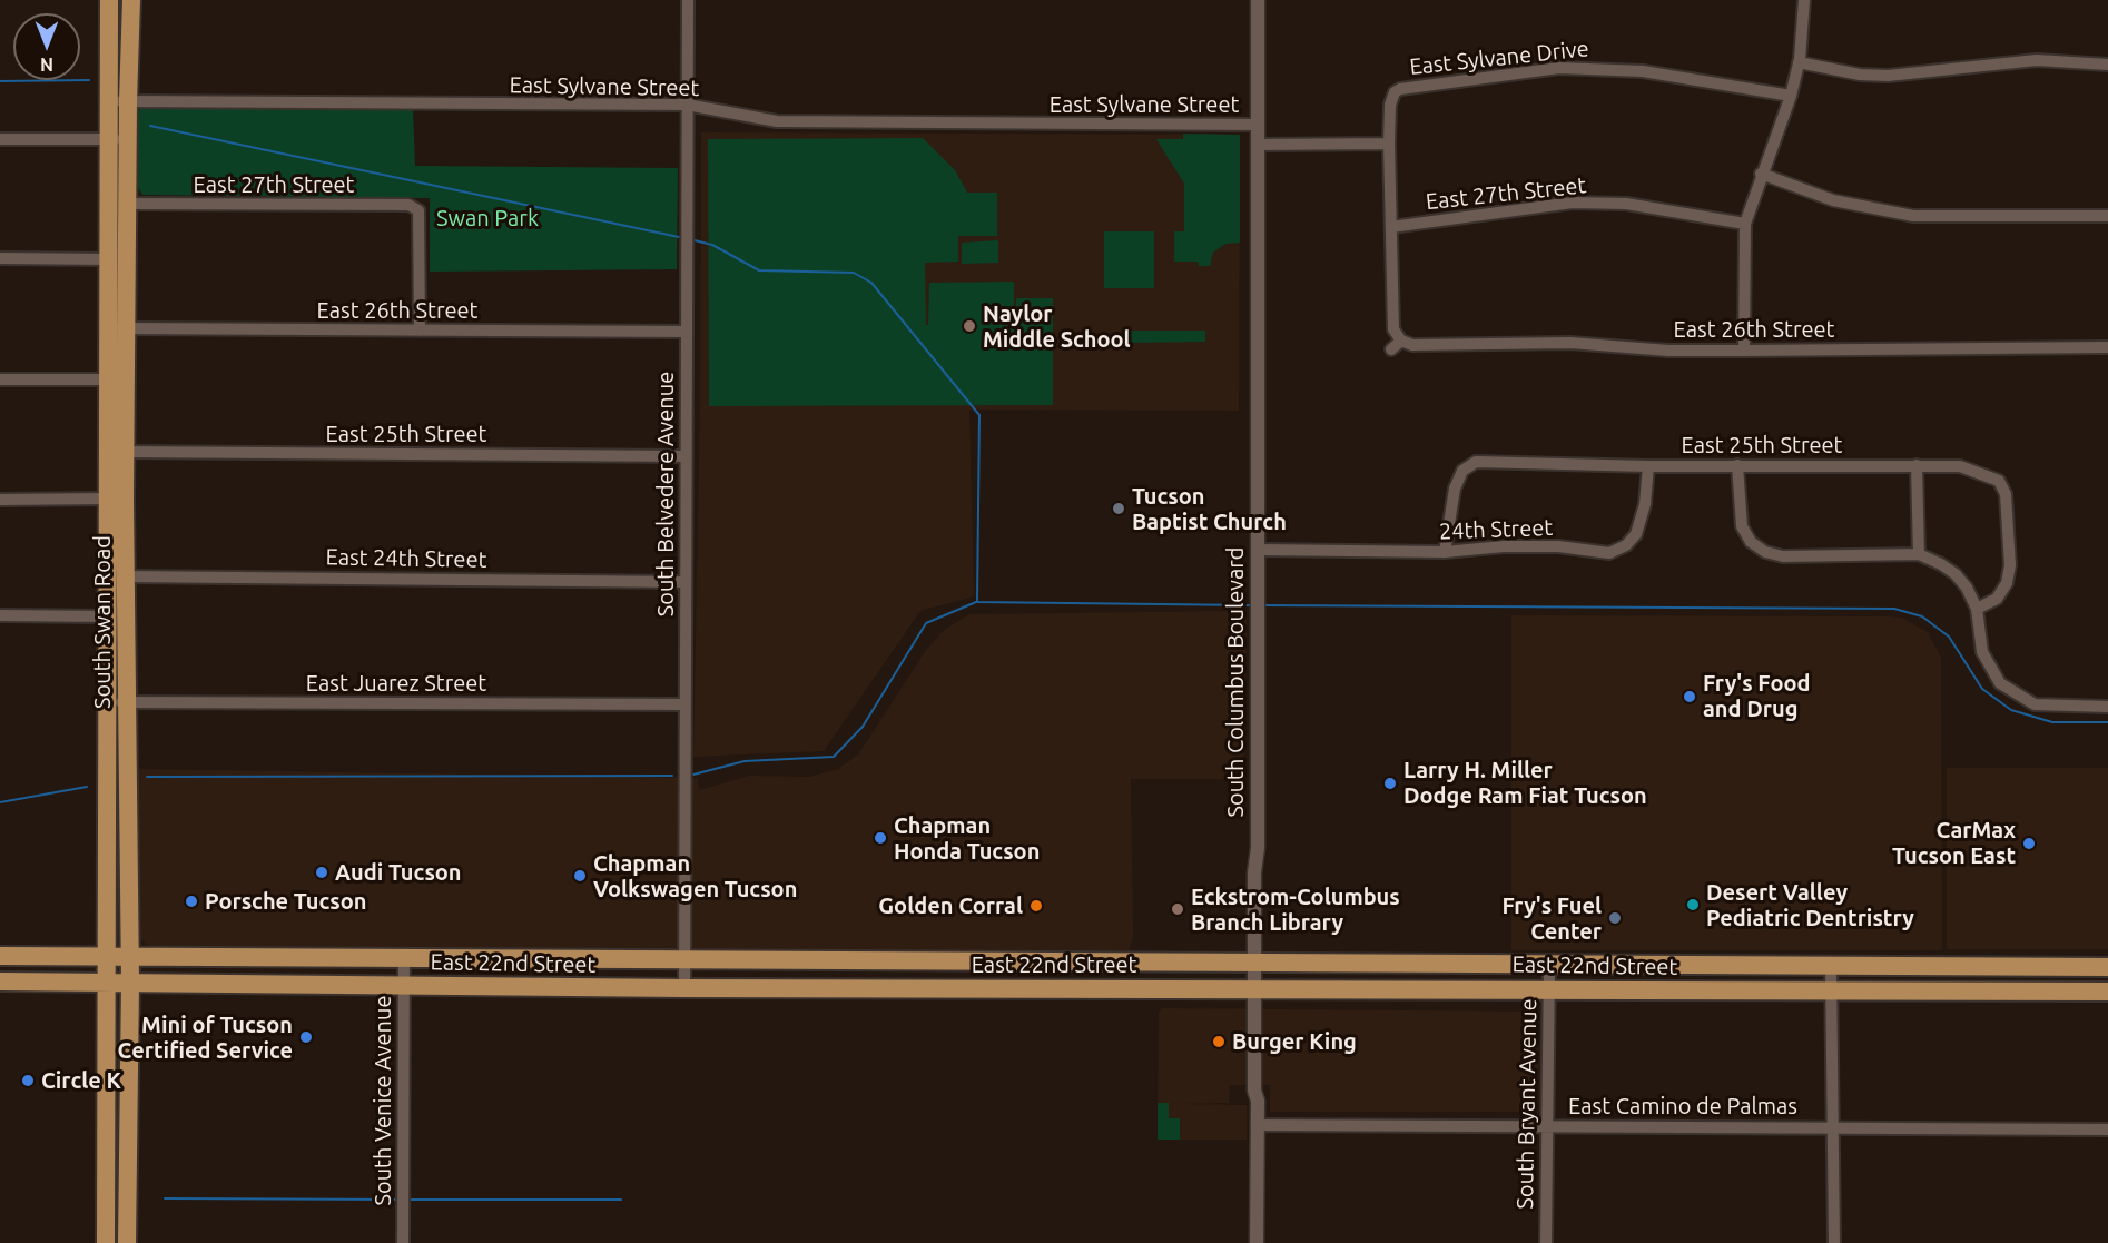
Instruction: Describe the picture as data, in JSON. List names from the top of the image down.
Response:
{
  "streets": {
    "main road": ["South Swan Road", "East 22nd Street"],
    "street": [
      "East Sylvane Drive",
      "East Sylvane Street",
      "East 27th Street",
      "East 26th Street",
      "East 25th Street",
      "South Belvedere Avenue",
      "24th Street",
      "East 24th Street",
      "South Columbus Boulevard",
      "East Juarez Street",
      "South Venice Avenue",
      "South Bryant Avenue",
      "East Camino de Palmas"
    ]
  },
  "crossings": [
    ["East Sylvane Drive", "East 27th Street"],
    ["East Sylvane Drive", "East 26th Street"],
    ["East Sylvane Street", "South Belvedere Avenue"],
    ["East Sylvane Street", "South Swan Road"],
    ["East Sylvane Street", "South Columbus Boulevard"],
    ["East 27th Street", "East 26th Street"],
    ["East 27th Street", "South Swan Road"],
    ["East 26th Street", "South Belvedere Avenue"],
    ["East 26th Street", "South Swan Road"],
    ["East 25th Street", "South Belvedere Avenue"],
    ["East 25th Street", "24th Street"],
    ["East 25th Street", "South Swan Road"],
    ["South Belvedere Avenue", "East 24th Street"],
    ["South Belvedere Avenue", "East Juarez Street"],
    ["South Belvedere Avenue", "East 22nd Street"],
    ["24th Street", "South Columbus Boulevard"],
    ["East 24th Street", "South Swan Road"],
    ["South Swan Road", "East Juarez Street"],
    ["South Swan Road", "East 22nd Street"],
    ["South Columbus Boulevard", "East 22nd Street"],
    ["South Columbus Boulevard", "East Camino de Palmas"],
    ["East 22nd Street", "South Venice Avenue"],
    ["East 22nd Street", "South Bryant Avenue"],
    ["South Bryant Avenue", "East Camino de Palmas"]
  ],
  "parks": ["Swan Park"],
  "places": [
    "Naylor Middle School",
    "Tucson Baptist Church",
    "Fry's Food and Drug",
    "Larry H. Miller Dodge Ram Fiat Tucson",
    "Chapman Honda Tucson",
    "CarMax Tucson East",
    "Audi Tucson",
    "Chapman Volkswagen Tucson",
    "Porsche Tucson",
    "Desert Valley Pediatric Dentristry",
    "Golden Corral",
    "Eckstrom-Columbus Branch Library",
    "Fry's Fuel Center",
    "Mini of Tucson Certified Service",
    "Burger King",
    "Circle K"
  ],
  "north": "bottom"
}
